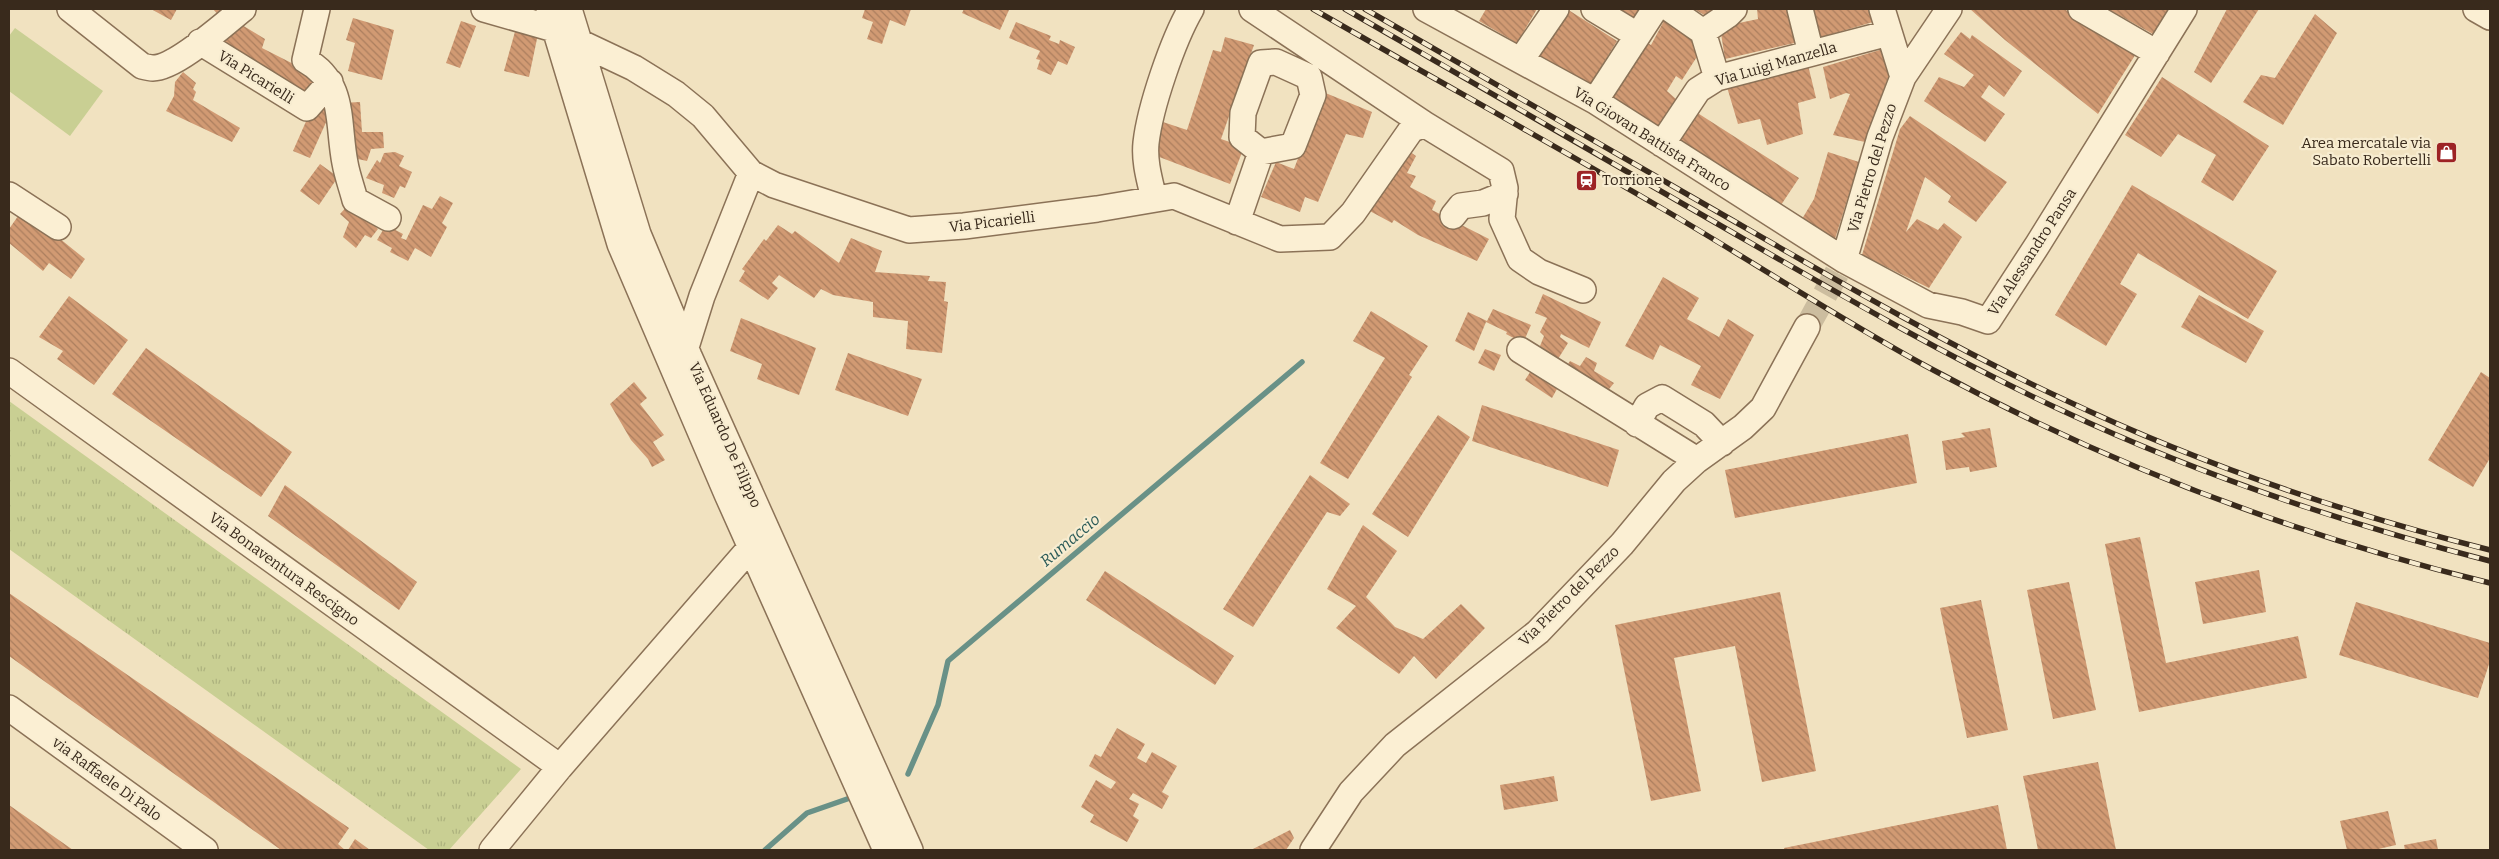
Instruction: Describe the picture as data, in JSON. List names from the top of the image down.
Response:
{
  "streets": {
    "street": [
      "Via Luigi Manzella",
      "Via Picarielli",
      "Via Giovan Battista Franco",
      "Via Pietro del Pezzo",
      "Via Alessandro Pansa",
      "Via Eduardo De Filippo",
      "Via Bonaventura Rescigno",
      "via Raffaele Di Palo"
    ]
  },
  "crossings": [
    ["Via Luigi Manzella", "Via Giovan Battista Franco"],
    ["Via Picarielli", "Via Eduardo De Filippo"],
    ["Via Giovan Battista Franco", "Via Pietro del Pezzo"],
    ["Via Giovan Battista Franco", "Via Alessandro Pansa"]
  ],
  "water": ["Rumaccio"],
  "places": {
    "shop": ["Area mercatale via Sabato Robertelli"],
    "station": ["Torrione"]
  }
}
